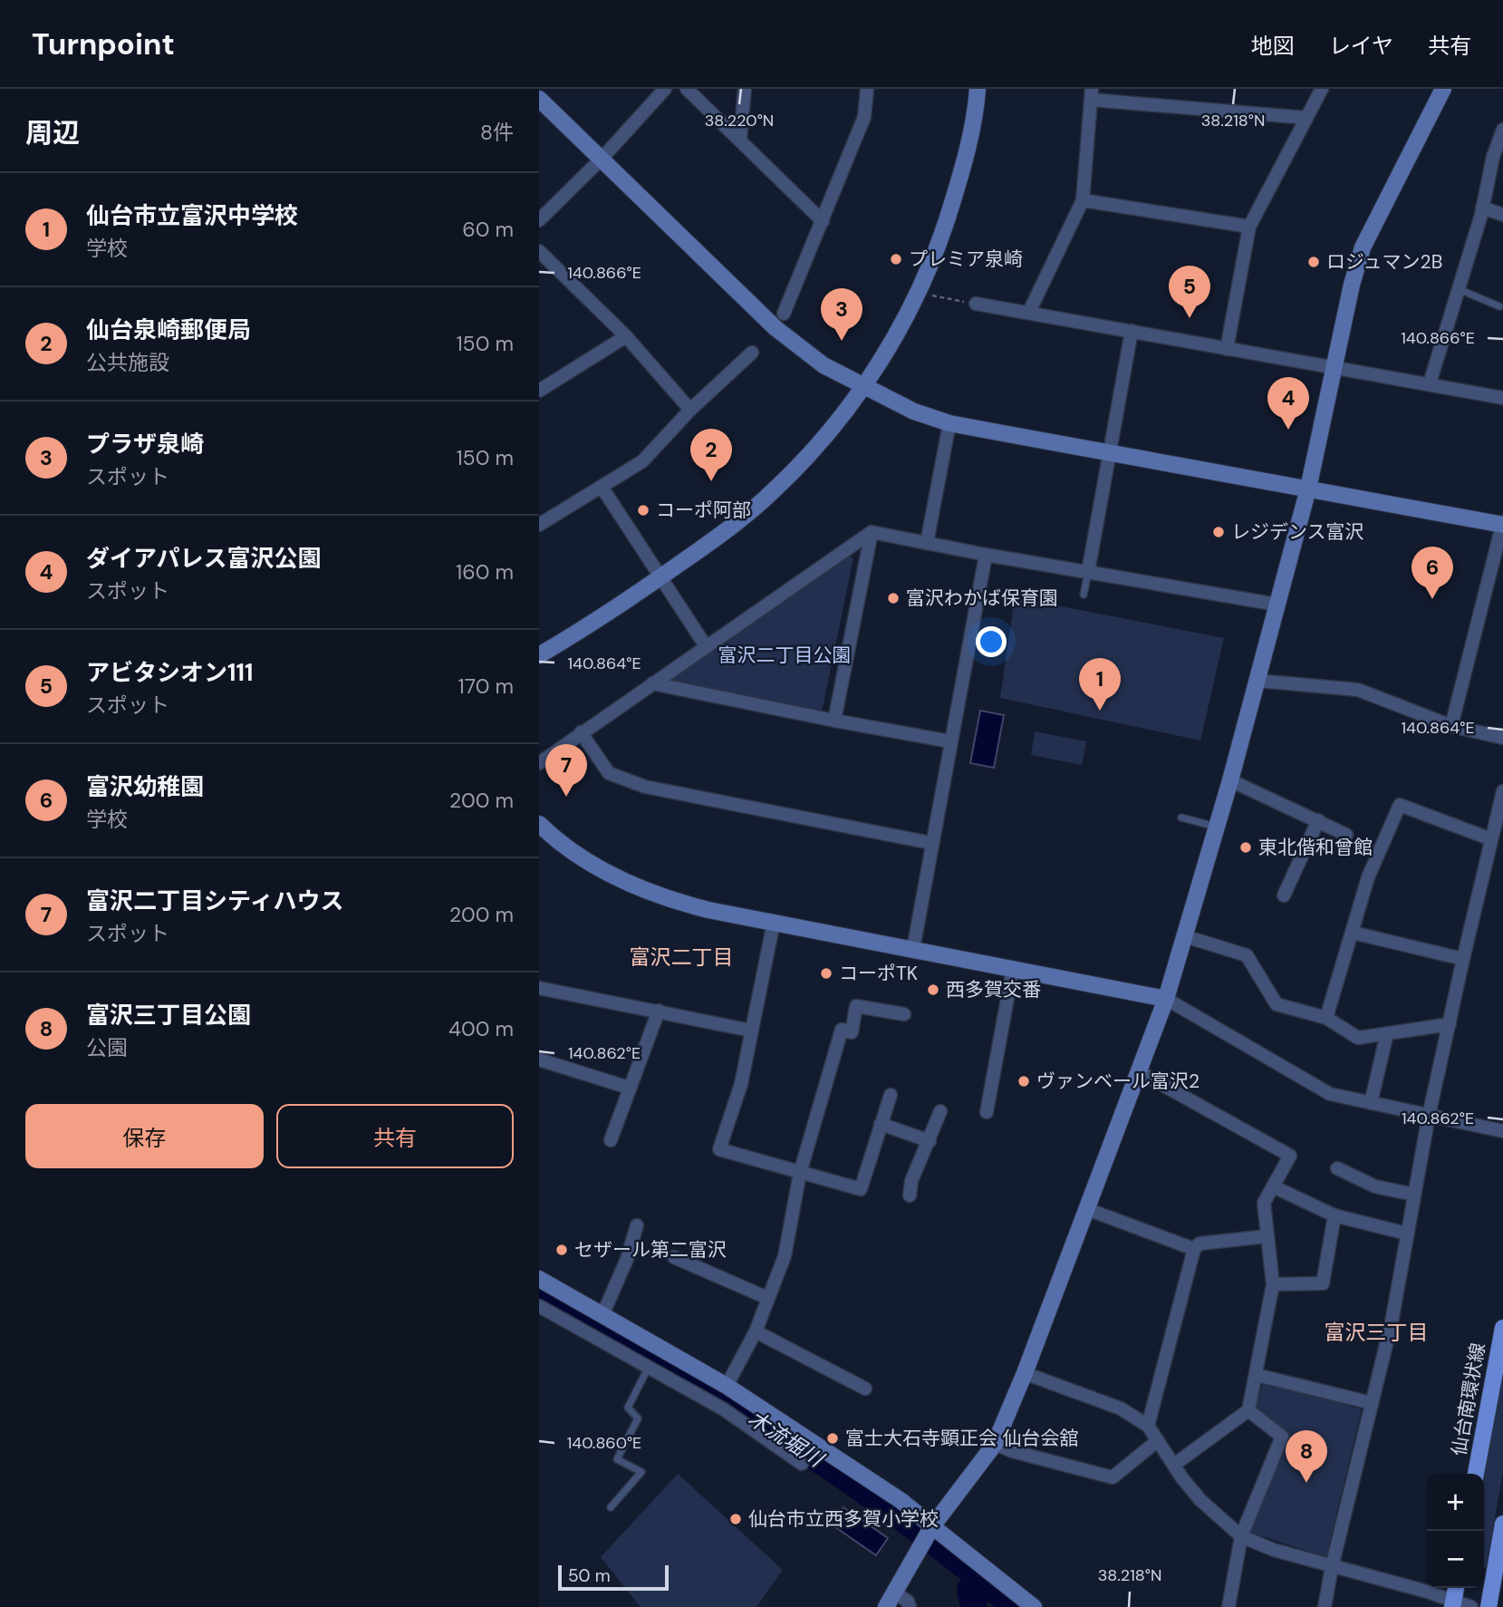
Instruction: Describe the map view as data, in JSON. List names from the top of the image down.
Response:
{
  "streets": {
    "main road": ["仙台南環状線"]
  },
  "districts": ["富沢二丁目", "富沢三丁目"],
  "water": ["木流堀川"],
  "parks": ["富沢二丁目公園"],
  "places": [
    "プレミア泉崎",
    "ロジュマン2B",
    "コーポ阿部",
    "レジデンス富沢",
    "富沢わかば保育園",
    "東北偕和曾館",
    "コーポTK",
    "西多賀交番",
    "ヴァンベール富沢2",
    "セザール第二富沢",
    "富士大石寺顕正会 仙台会舘",
    "仙台市立西多賀小学校"
  ],
  "scale_bar": "50 m",
  "page": {
    "header": "Turnpoint",
    "nav": ["地図", "レイヤ", "共有"],
    "heading": ["周辺", "8件"],
    "list": [
      {
        "mark": "1",
        "name": "仙台市立富沢中学校",
        "note": "学校",
        "value": "60 m"
      },
      {
        "mark": "2",
        "name": "仙台泉崎郵便局",
        "note": "公共施設",
        "value": "150 m"
      },
      {
        "mark": "3",
        "name": "プラザ泉崎",
        "note": "スポット",
        "value": "150 m"
      },
      {
        "mark": "4",
        "name": "ダイアパレス富沢公園",
        "note": "スポット",
        "value": "160 m"
      },
      {
        "mark": "5",
        "name": "アビタシオン111",
        "note": "スポット",
        "value": "170 m"
      },
      {
        "mark": "6",
        "name": "富沢幼稚園",
        "note": "学校",
        "value": "200 m"
      },
      {
        "mark": "7",
        "name": "富沢二丁目シティハウス",
        "note": "スポット",
        "value": "200 m"
      },
      {
        "mark": "8",
        "name": "富沢三丁目公園",
        "note": "公園",
        "value": "400 m"
      }
    ],
    "pins": [
      "5",
      "3",
      "4",
      "2",
      "6",
      "1",
      "7",
      "8"
    ],
    "buttons": ["保存", "共有"],
    "map_buttons": ["+", "−"],
    "scale": "50 m"
  },
  "coordinates": [
    "38.220°N",
    "38.218°N",
    "140.866°E",
    "140.864°E",
    "140.862°E",
    "140.860°E"
  ]
}
